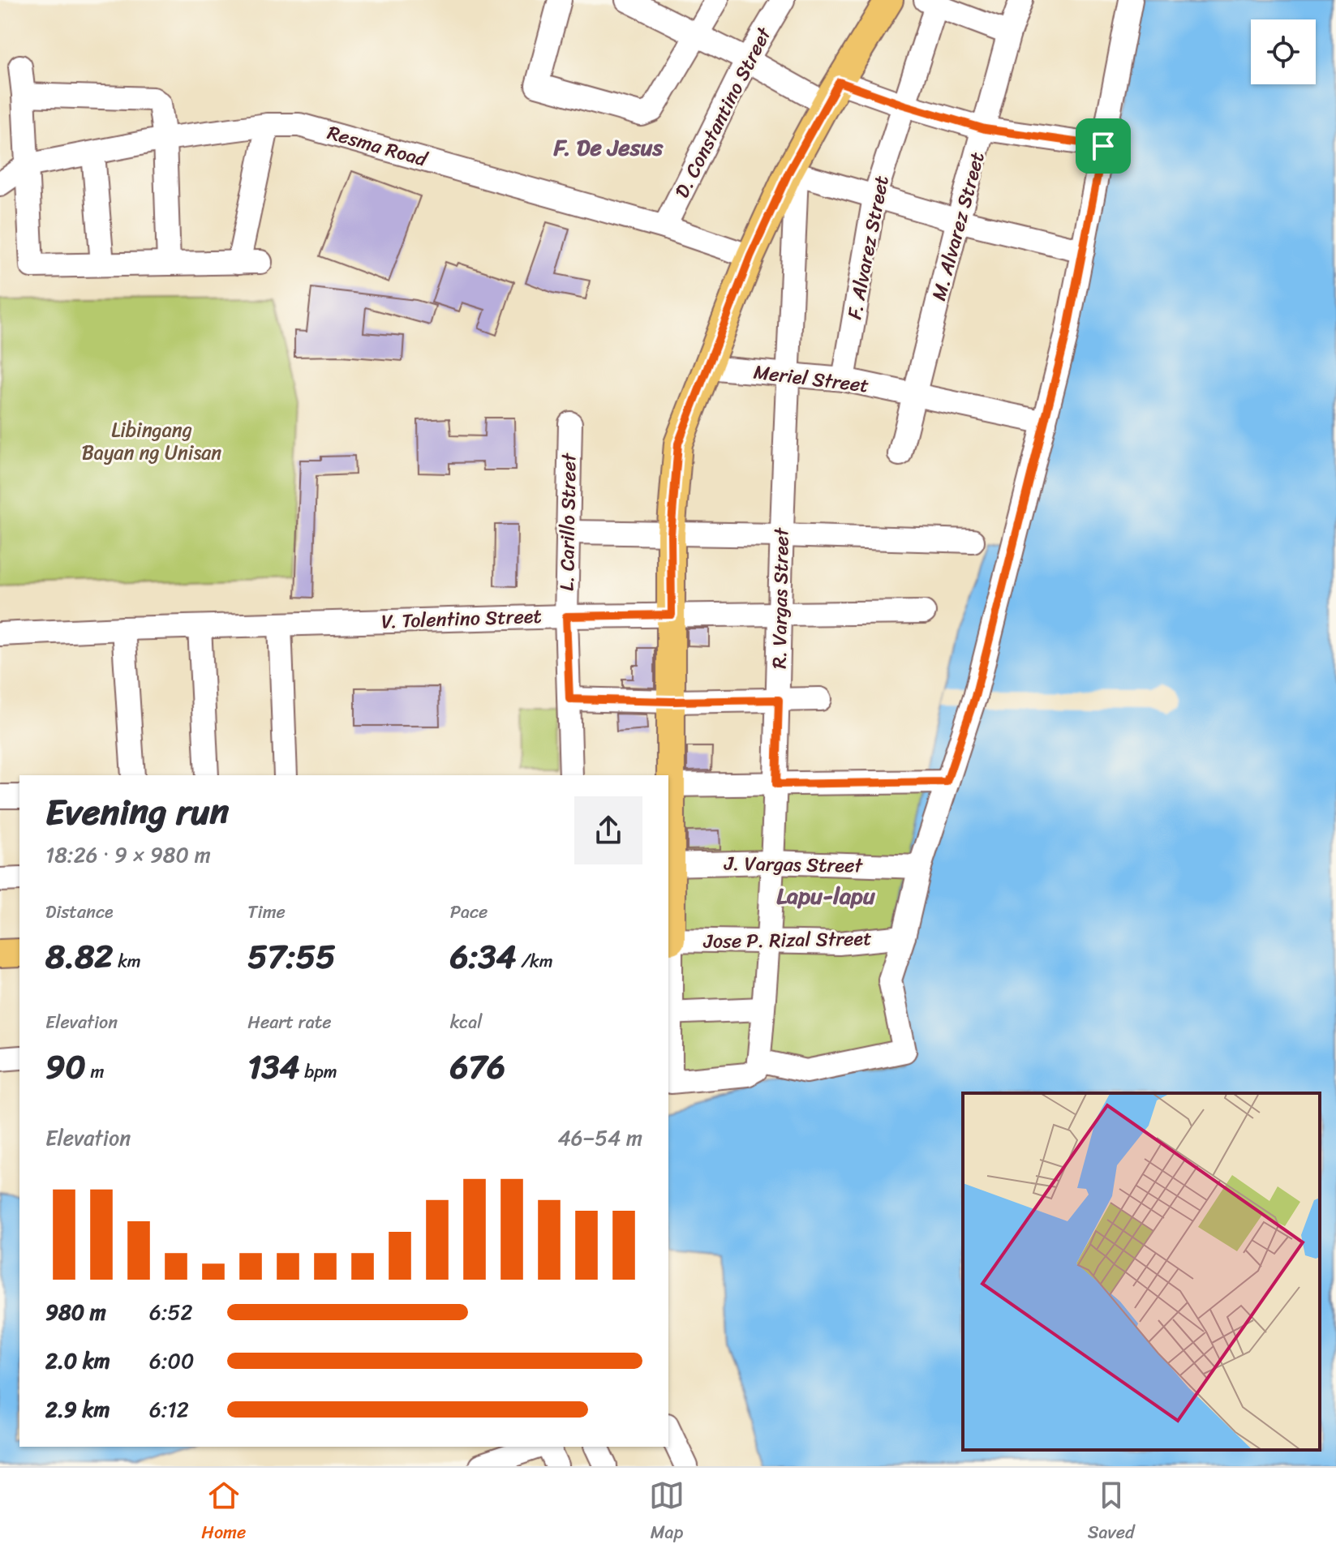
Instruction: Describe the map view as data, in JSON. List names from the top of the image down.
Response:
{
  "streets": {
    "street": [
      "D. Constantino Street",
      "Resma Road",
      "M. Alvarez Street",
      "F. Alvarez Street",
      "Meriel Street",
      "L. Carillo Street",
      "R. Vargas Street",
      "V. Tolentino Street",
      "J. Vargas Street",
      "Jose P. Rizal Street"
    ]
  },
  "crossings": [
    ["D. Constantino Street", "Resma Road"],
    ["M. Alvarez Street", "Meriel Street"],
    ["F. Alvarez Street", "Meriel Street"],
    ["Meriel Street", "R. Vargas Street"],
    ["L. Carillo Street", "V. Tolentino Street"],
    ["R. Vargas Street", "V. Tolentino Street"],
    ["R. Vargas Street", "J. Vargas Street"],
    ["R. Vargas Street", "Jose P. Rizal Street"]
  ],
  "districts": ["F. De Jesus", "Lapu-lapu"],
  "parks": ["Libingang Bayan ng Unisan"],
  "page": {
    "heading": ["Evening run", "18:26 · 9 × 980 m"],
    "stats": [
      ["Distance", "8.82 km"],
      ["Time", "57:55"],
      ["Pace", "6:34 /km"],
      ["Elevation", "90 m"],
      ["Heart rate", "134 bpm"],
      ["kcal", "676"]
    ],
    "chart": ["Elevation", "46–54 m"],
    "list": [
      {
        "name": "980 m",
        "note": "6:52"
      },
      {
        "name": "2.0 km",
        "note": "6:00"
      },
      {
        "name": "2.9 km",
        "note": "6:12"
      }
    ],
    "tabs": ["Home", "Map", "Saved"]
  }
}
